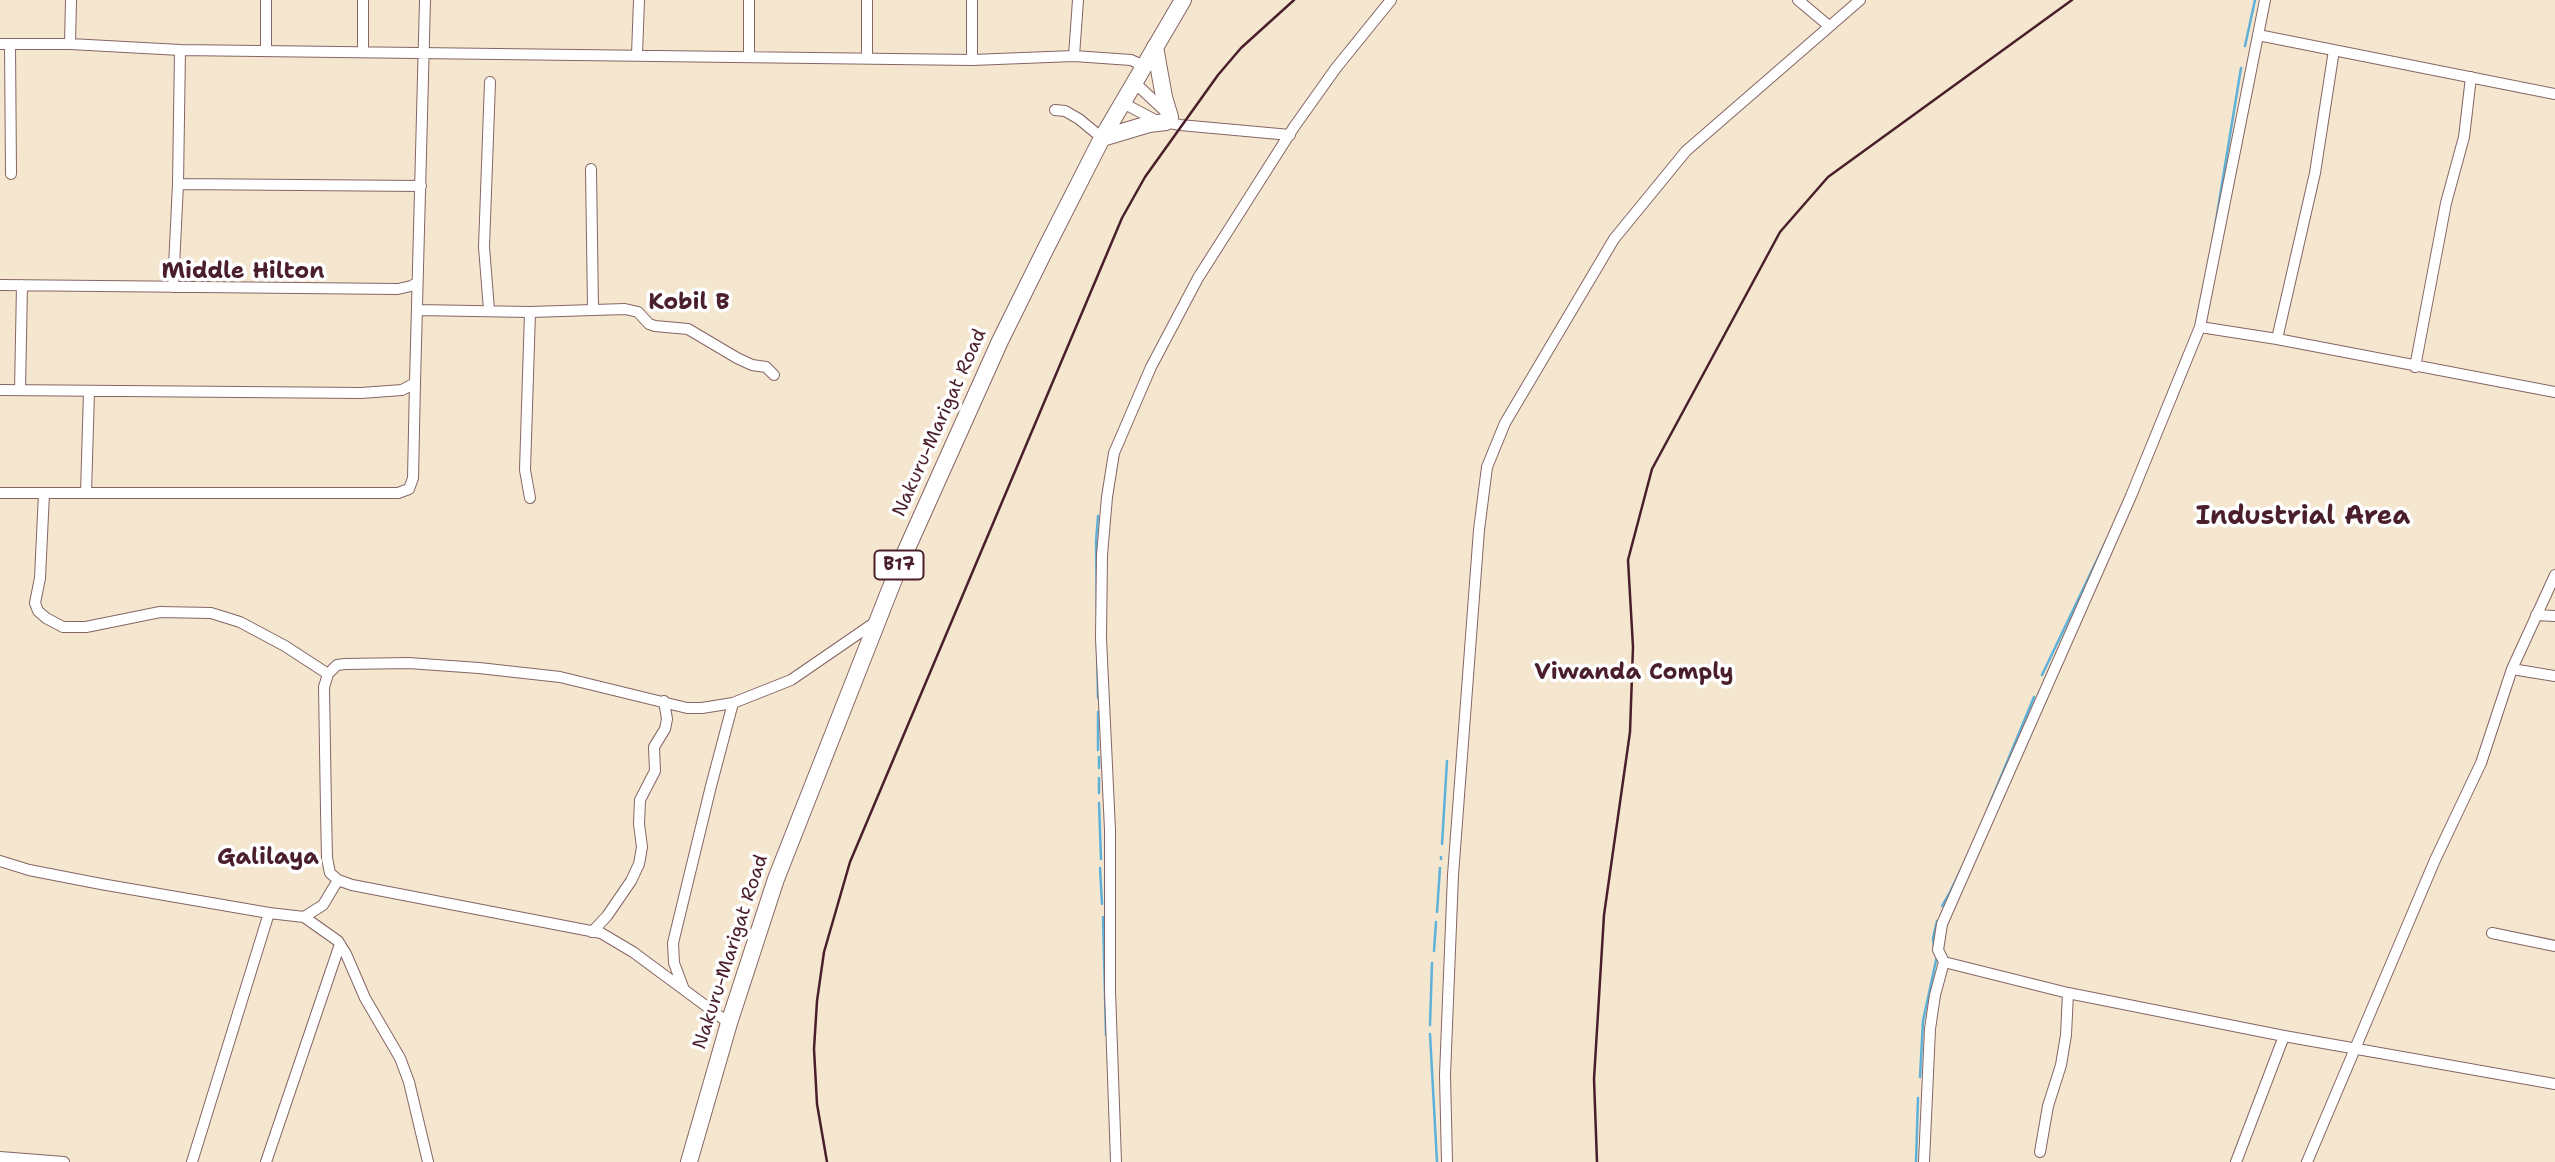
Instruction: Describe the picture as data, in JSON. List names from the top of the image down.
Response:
{
  "streets": {
    "main road": ["Nakuru-Marigat Road", "B17"]
  },
  "districts": [
    "Middle Hilton",
    "Kobil B",
    "Industrial Area",
    "Viwanda Comply",
    "Galilaya"
  ]
}
